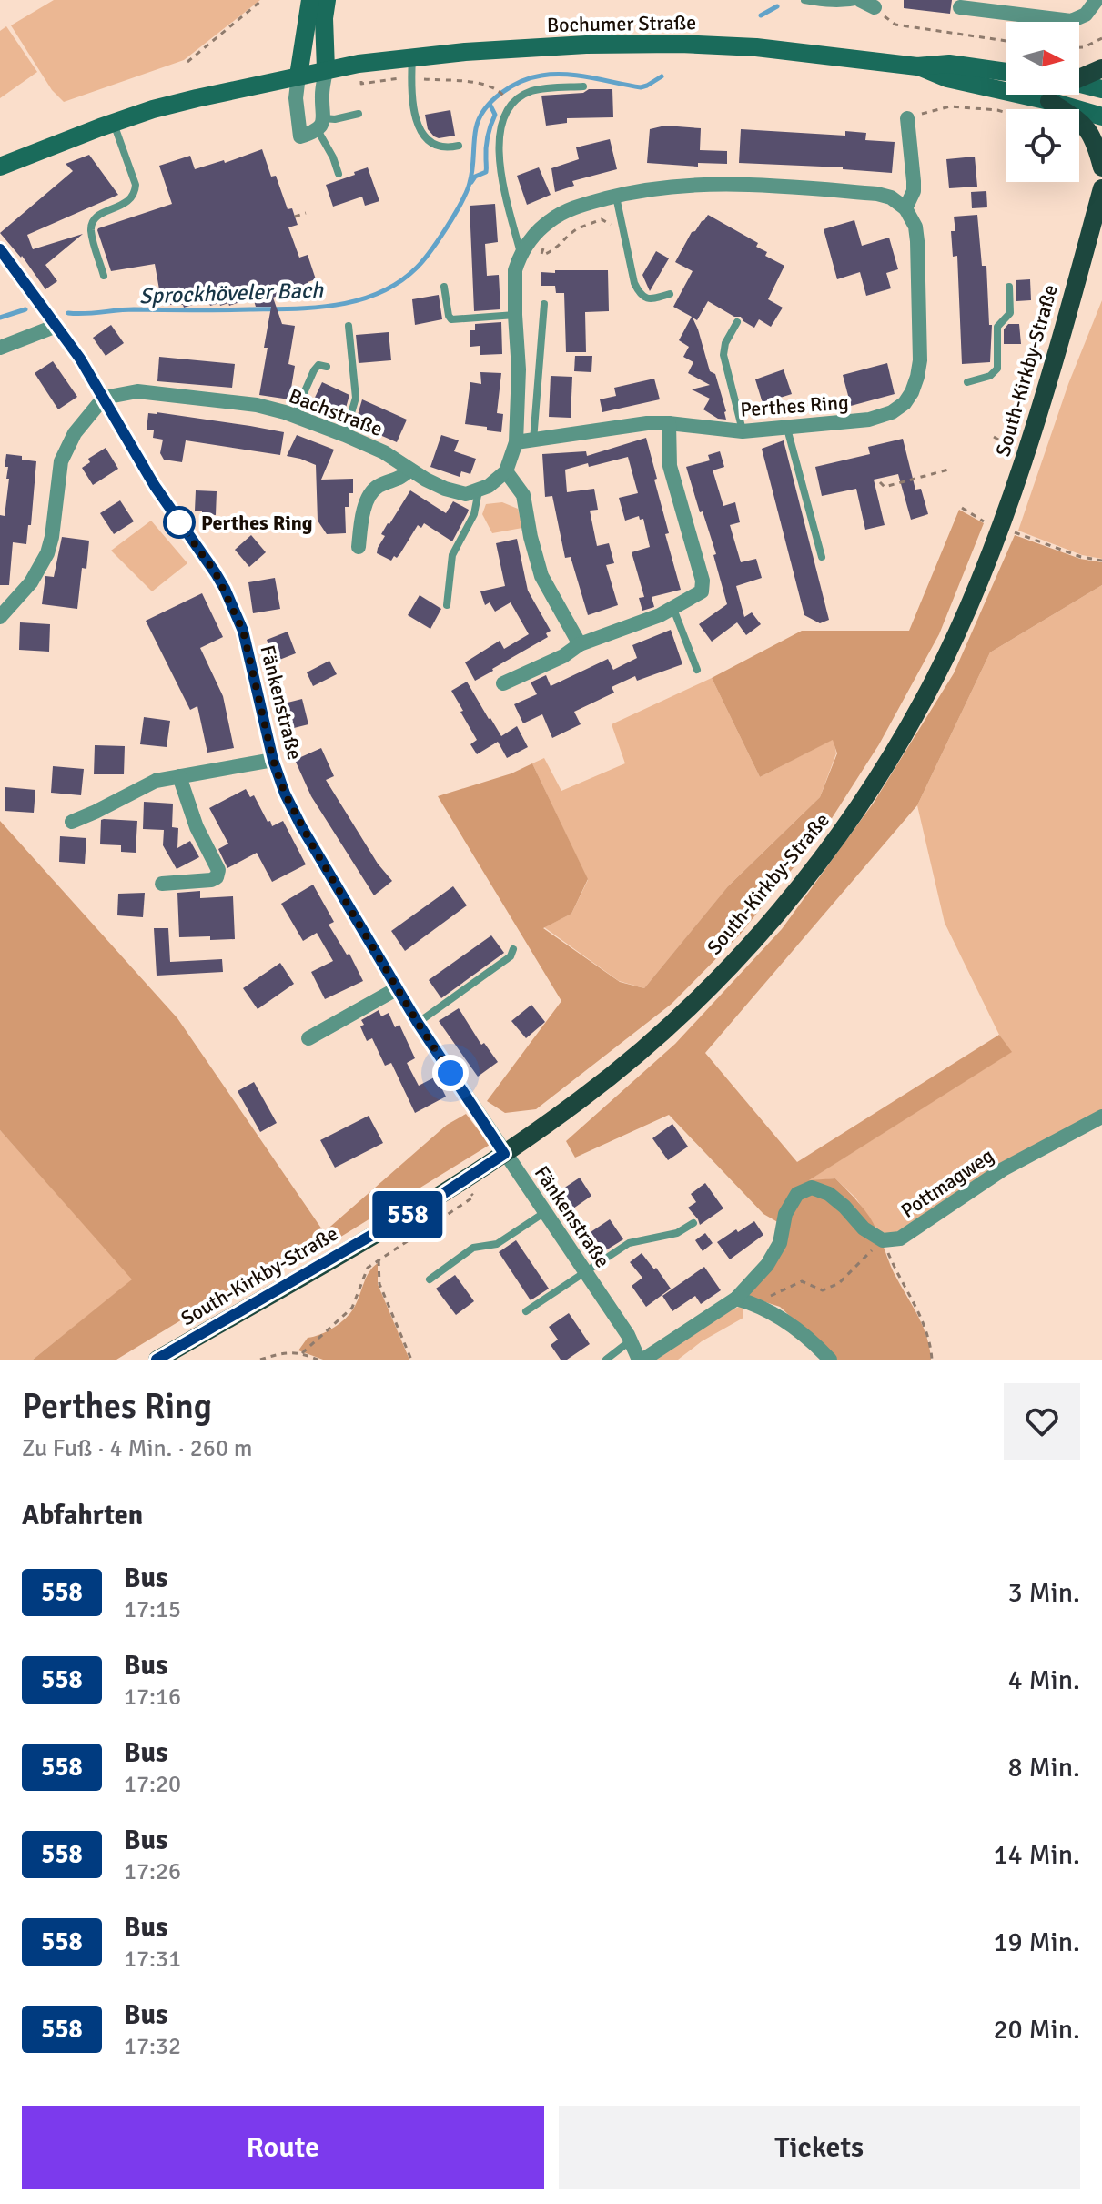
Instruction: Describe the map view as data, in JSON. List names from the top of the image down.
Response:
{
  "streets": {
    "main road": ["Bochumer Straße", "South-Kirkby-Straße"],
    "street": [
      "Perthes Ring",
      "Bachstraße",
      "Fänkenstraße",
      "Pottmagweg"
    ]
  },
  "crossings": [
    ["South-Kirkby-Straße", "Fänkenstraße"],
    ["Bachstraße", "Fänkenstraße"]
  ],
  "water": ["Sprockhöveler Bach"],
  "places": ["Perthes Ring"],
  "lines": ["bus line 558"],
  "north": "right",
  "page": {
    "on_map": "558",
    "heading": [
      ["Perthes Ring", "Zu Fuß · 4 Min. · 260 m"],
      "Abfahrten"
    ],
    "list": [
      {
        "mark": "558",
        "name": "Bus",
        "note": "17:15",
        "value": "3 Min."
      },
      {
        "mark": "558",
        "name": "Bus",
        "note": "17:16",
        "value": "4 Min."
      },
      {
        "mark": "558",
        "name": "Bus",
        "note": "17:20",
        "value": "8 Min."
      },
      {
        "mark": "558",
        "name": "Bus",
        "note": "17:26",
        "value": "14 Min."
      },
      {
        "mark": "558",
        "name": "Bus",
        "note": "17:31",
        "value": "19 Min."
      },
      {
        "mark": "558",
        "name": "Bus",
        "note": "17:32",
        "value": "20 Min."
      }
    ],
    "buttons": ["Route", "Tickets"]
  }
}
